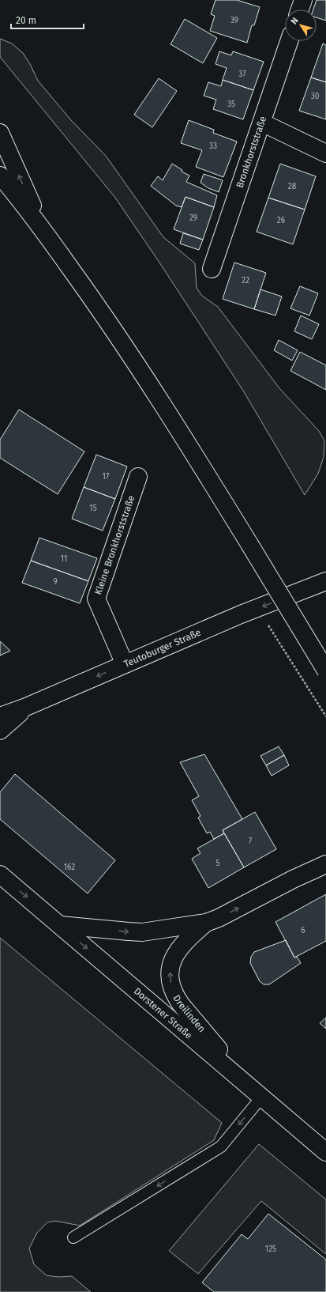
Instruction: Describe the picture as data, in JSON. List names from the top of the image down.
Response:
{
  "streets": {
    "main road": [
      "Bronkhorststraße",
      "Kleine Bronkhorststraße",
      "Teutoburger Straße",
      "Dorstener Straße",
      "Dreilinden"
    ]
  },
  "crossings": [
    ["Kleine Bronkhorststraße", "Teutoburger Straße"],
    ["Dorstener Straße", "Dreilinden"]
  ],
  "one_way": ["Teutoburger Straße", "Dorstener Straße"],
  "house_numbers": [
    "39",
    "37",
    "30",
    "35",
    "33",
    "28",
    "29",
    "26",
    "22",
    "17",
    "15",
    "11",
    "9",
    "7",
    "5",
    "162",
    "6",
    "125"
  ],
  "scale_bar": "20 m",
  "north": "top left"
}
